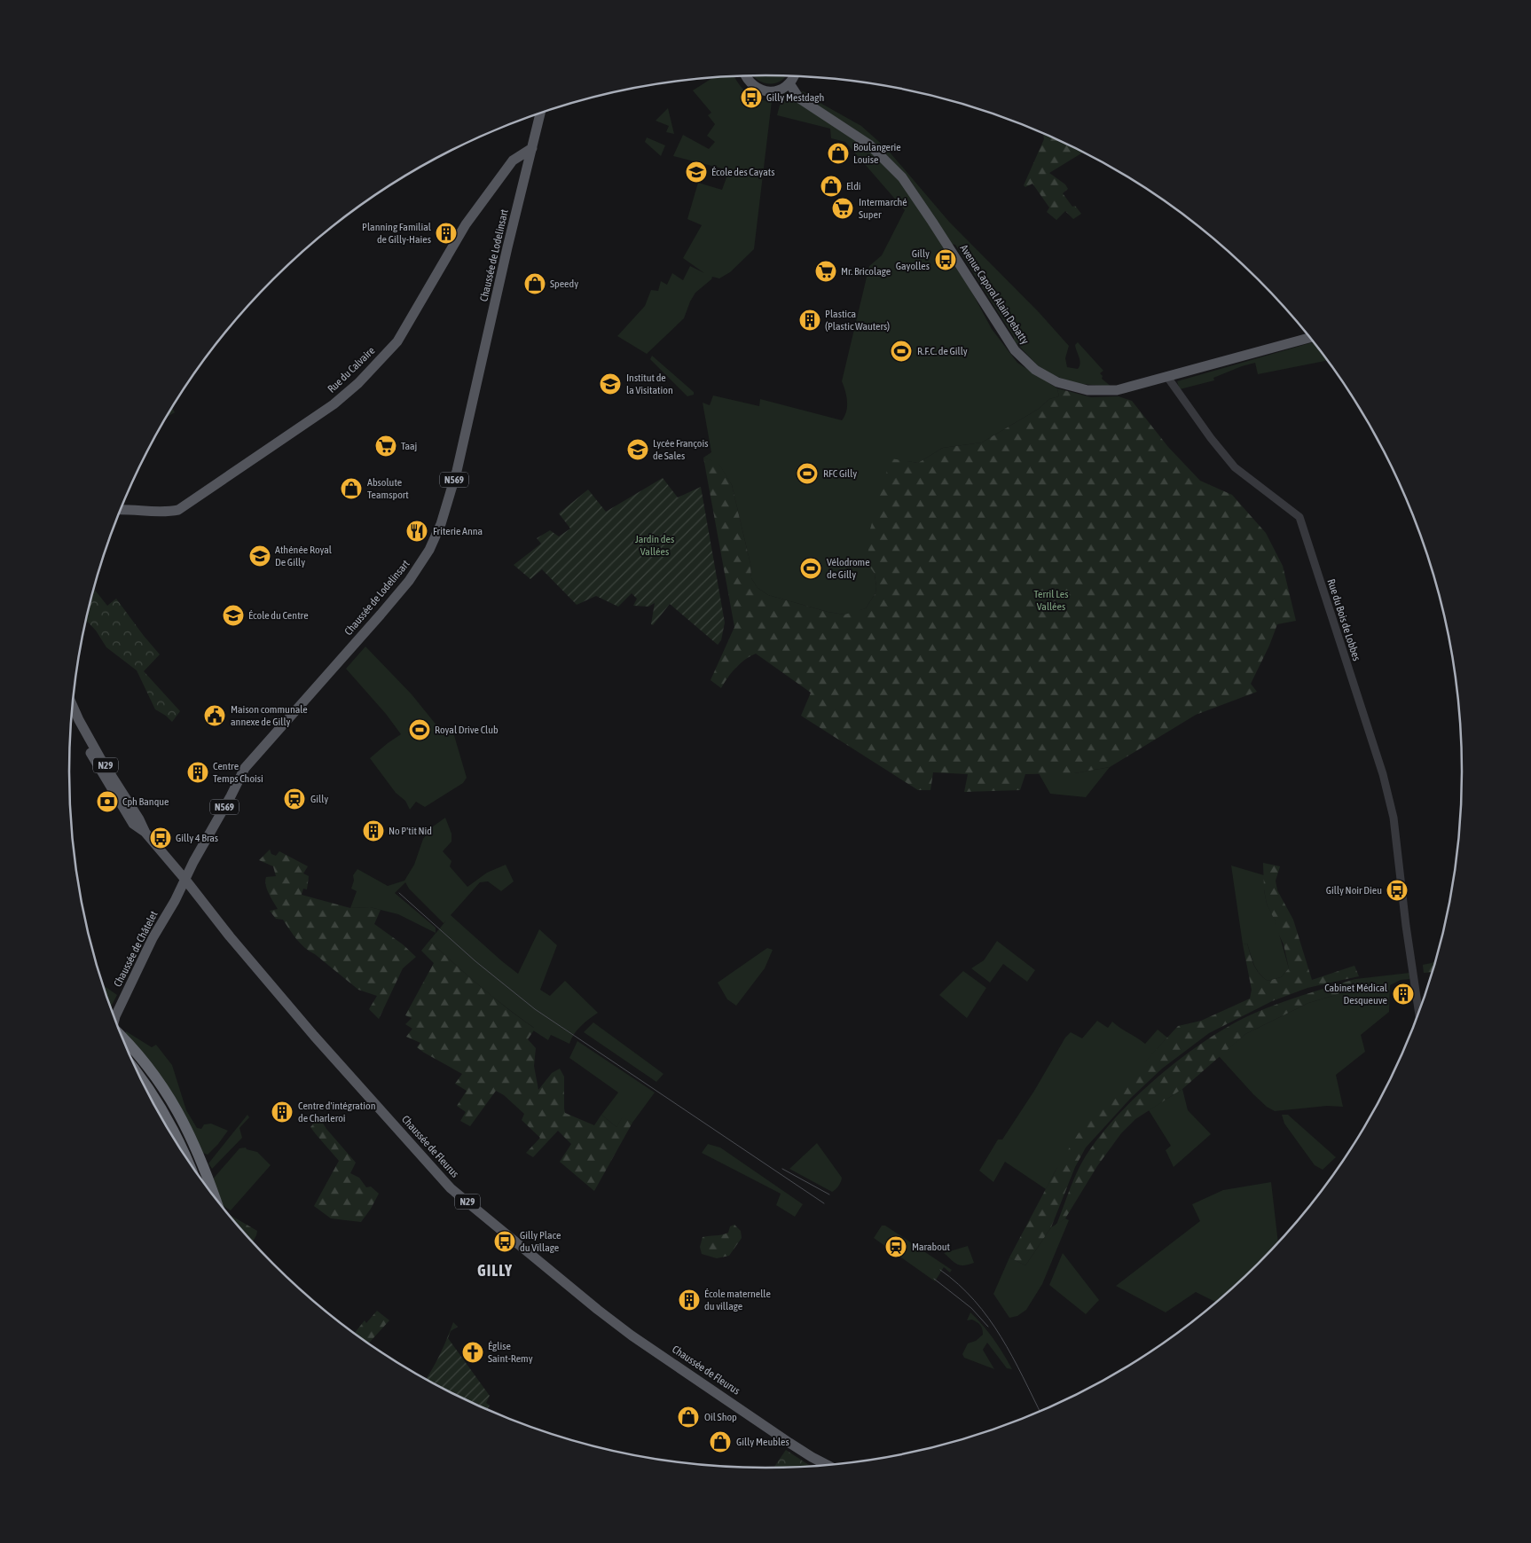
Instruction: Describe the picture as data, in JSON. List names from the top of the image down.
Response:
{
  "streets": {
    "main road": [
      "Chaussée de Lodelinsart",
      "Avenue Caporal Alain Debatty",
      "Rue du Calvaire",
      "N569",
      "N29",
      "Chaussée de Châtelet",
      "Chaussée de Fleurus"
    ],
    "street": ["Rue du Bois de Lobbes"]
  },
  "crossings": [
    ["Chaussée de Lodelinsart", "Rue du Calvaire"],
    ["Chaussée de Lodelinsart", "N29"],
    ["Chaussée de Lodelinsart", "Chaussée de Châtelet"],
    ["Chaussée de Lodelinsart", "Chaussée de Fleurus"],
    ["Avenue Caporal Alain Debatty", "Rue du Bois de Lobbes"],
    ["N29", "Chaussée de Châtelet"],
    ["N29", "Chaussée de Fleurus"],
    ["Chaussée de Châtelet", "Chaussée de Fleurus"]
  ],
  "districts": ["GILLY"],
  "parks": ["Jardin des Vallées", "Terril Les Vallées"],
  "places": {
    "bus stop": [
      "Gilly Mestdagh",
      "Gilly Gayolles",
      "Gilly 4 Bras",
      "Gilly Noir Dieu",
      "Gilly Place du Village"
    ],
    "shop": [
      "Boulangerie Louise",
      "Eldi",
      "Speedy",
      "Absolute Teamsport",
      "Oil Shop",
      "Gilly Meubles"
    ],
    "school or university": [
      "École des Cayats",
      "Institut de la Visitation",
      "Lycée François de Sales",
      "Athénée Royal De Gilly",
      "École du Centre"
    ],
    "supermarket": ["Intermarché Super", "Mr. Bricolage", "Taaj"],
    "building": [
      "Planning Familial de Gilly-Haies",
      "Plastica (Plastic Wauters)",
      "Centre Temps Choisi",
      "No P'tit Nid",
      "Cabinet Médical Desqueuve",
      "Centre d'intégration de Charleroi",
      "École maternelle du village"
    ],
    "sports": [
      "R.F.C. de Gilly",
      "RFC Gilly",
      "Vélodrome de Gilly",
      "Royal Drive Club"
    ],
    "restaurant": ["Friterie Anna"],
    "public building": ["Maison communale annexe de Gilly"],
    "station": ["Gilly", "Marabout"],
    "bank": ["Cph Banque"],
    "church": ["Église Saint-Remy"]
  }
}
